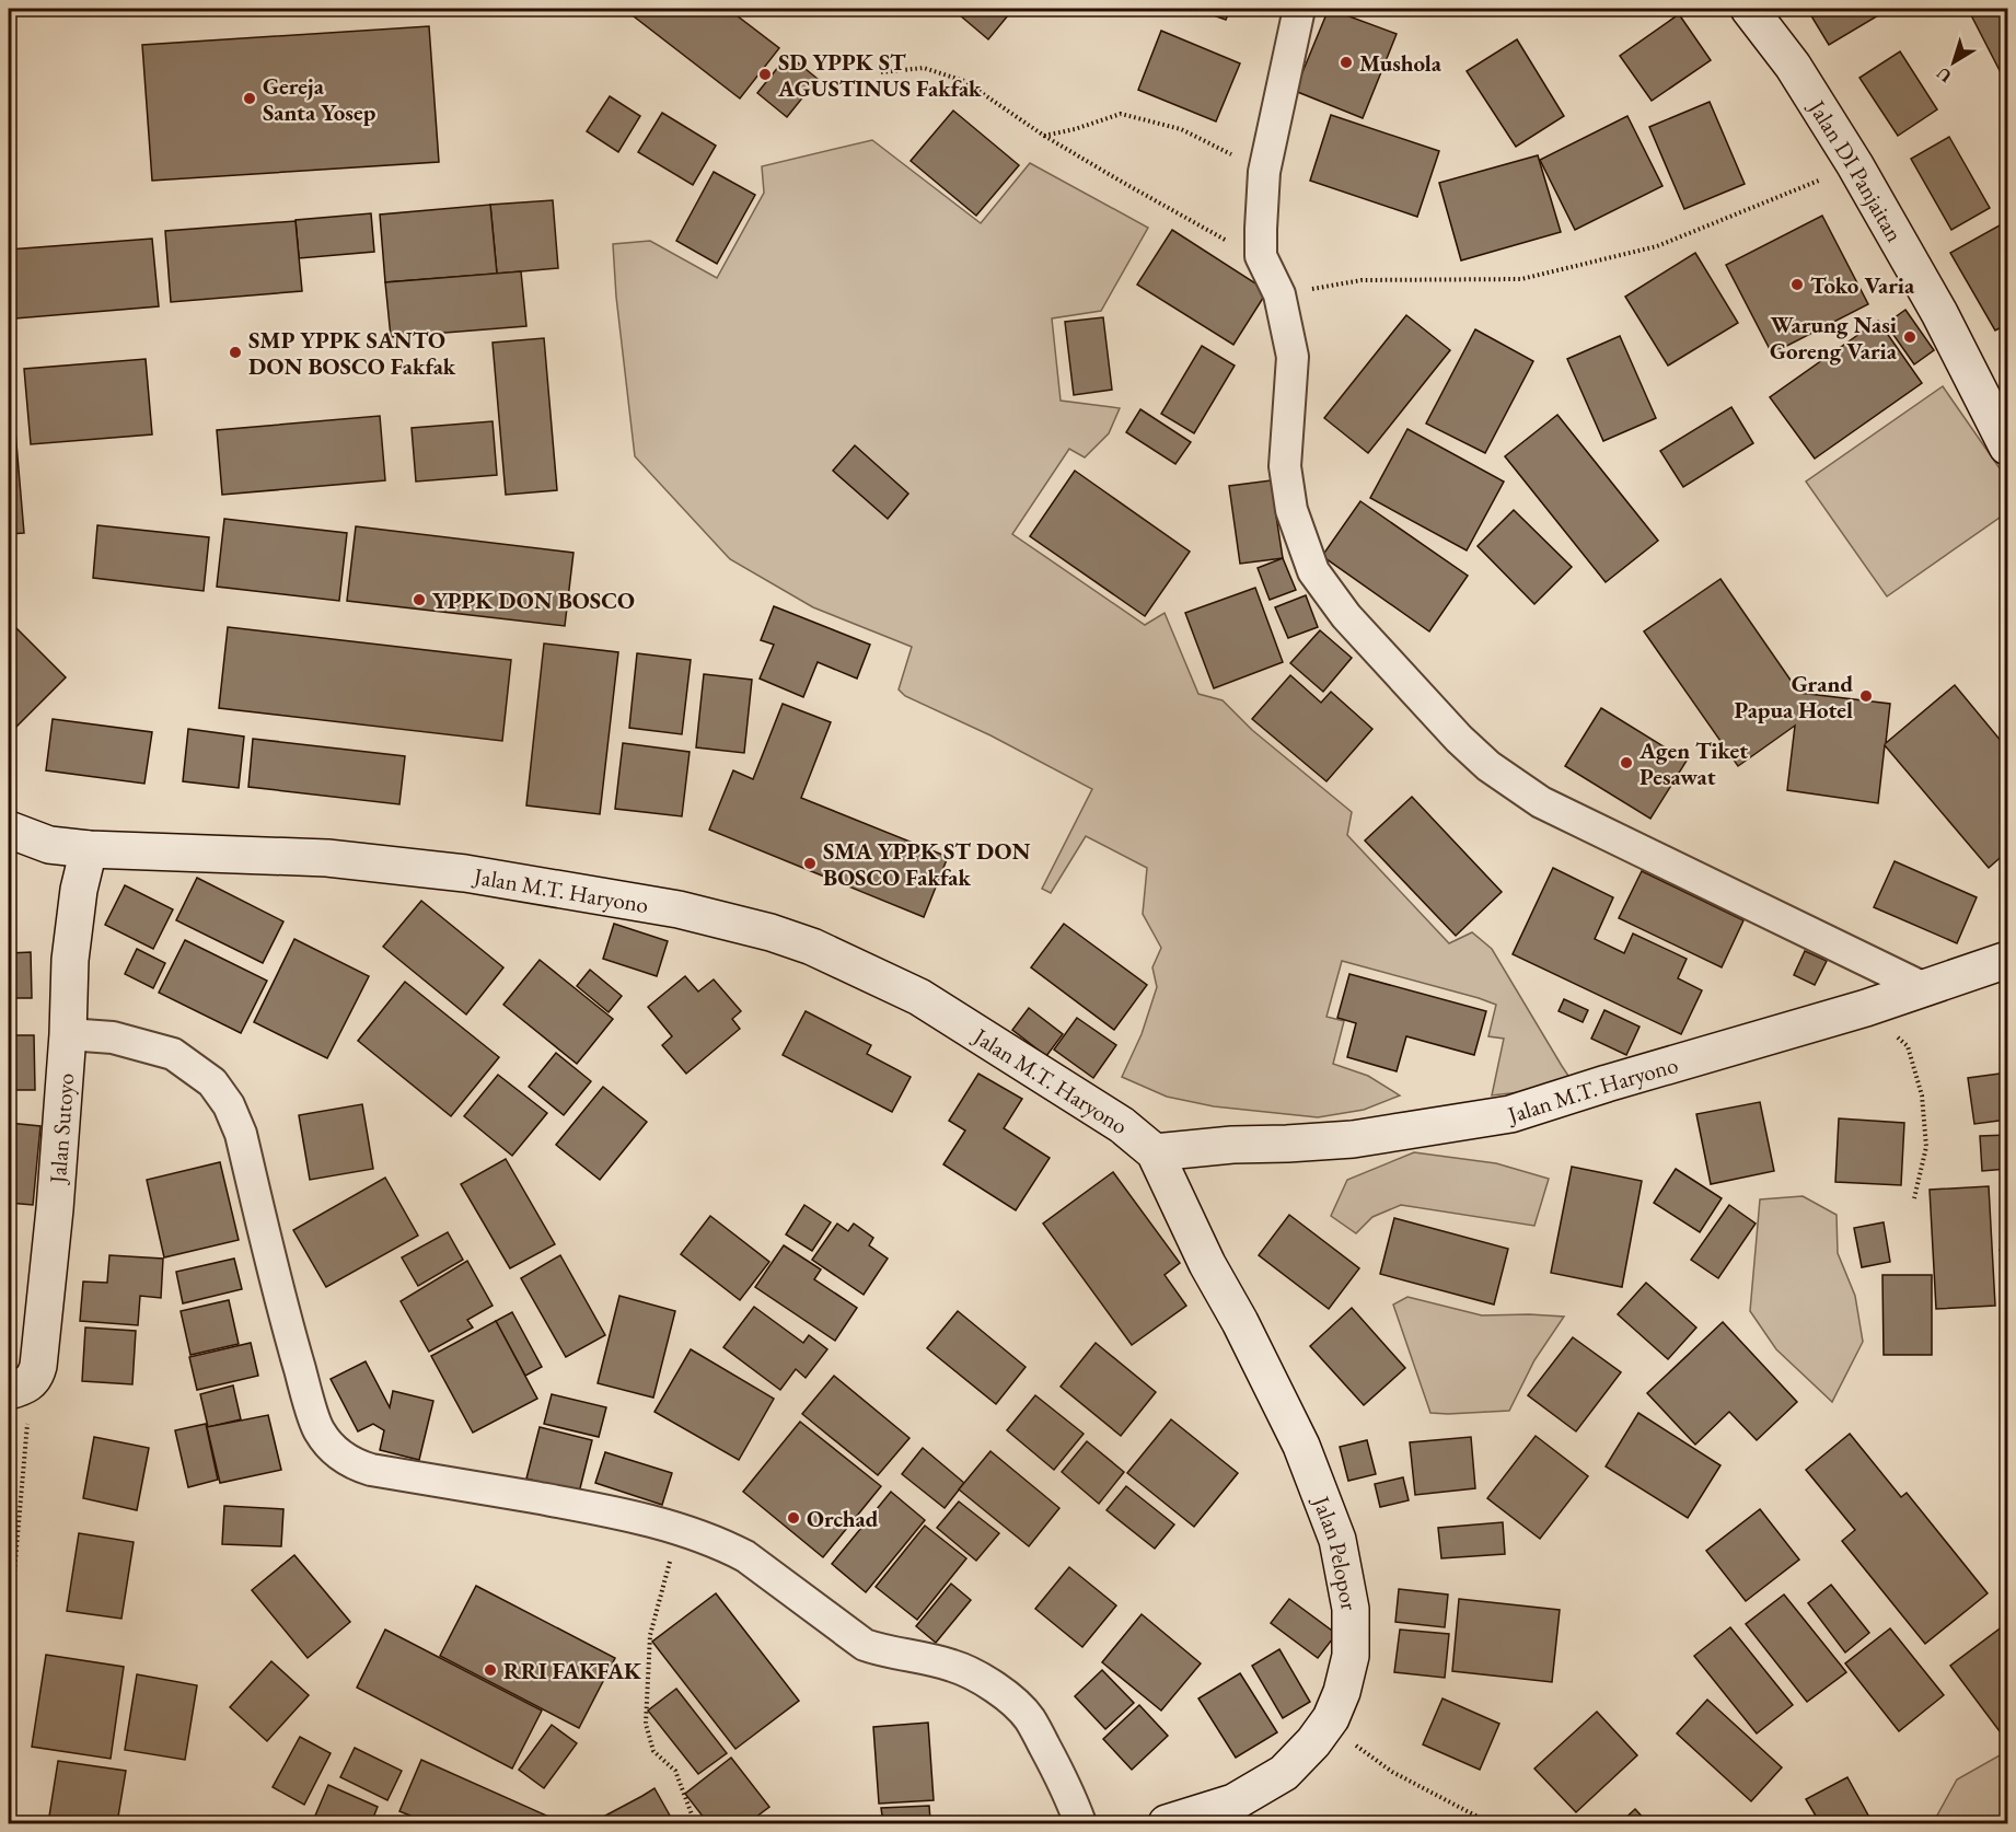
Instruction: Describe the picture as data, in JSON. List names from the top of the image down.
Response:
{
  "streets": {
    "main road": [
      "Jalan DI Panjaitan",
      "Jalan M.T. Haryono",
      "Jalan Sutoyo",
      "Jalan Pelopor"
    ]
  },
  "crossings": [
    ["Jalan M.T. Haryono", "Jalan Sutoyo"],
    ["Jalan M.T. Haryono", "Jalan Pelopor"]
  ],
  "places": [
    "Mushola",
    "SD YPPK ST AGUSTINUS Fakfak",
    "Gereja Santa Yosep",
    "Toko Varia",
    "Warung Nasi Goreng Varia",
    "SMP YPPK SANTO DON BOSCO Fakfak",
    "YPPK DON BOSCO",
    "Grand Papua Hotel",
    "Agen Tiket Pesawat",
    "SMA YPPK ST DON BOSCO Fakfak",
    "Orchad",
    "RRI FAKFAK"
  ],
  "north": "bottom left"
}
